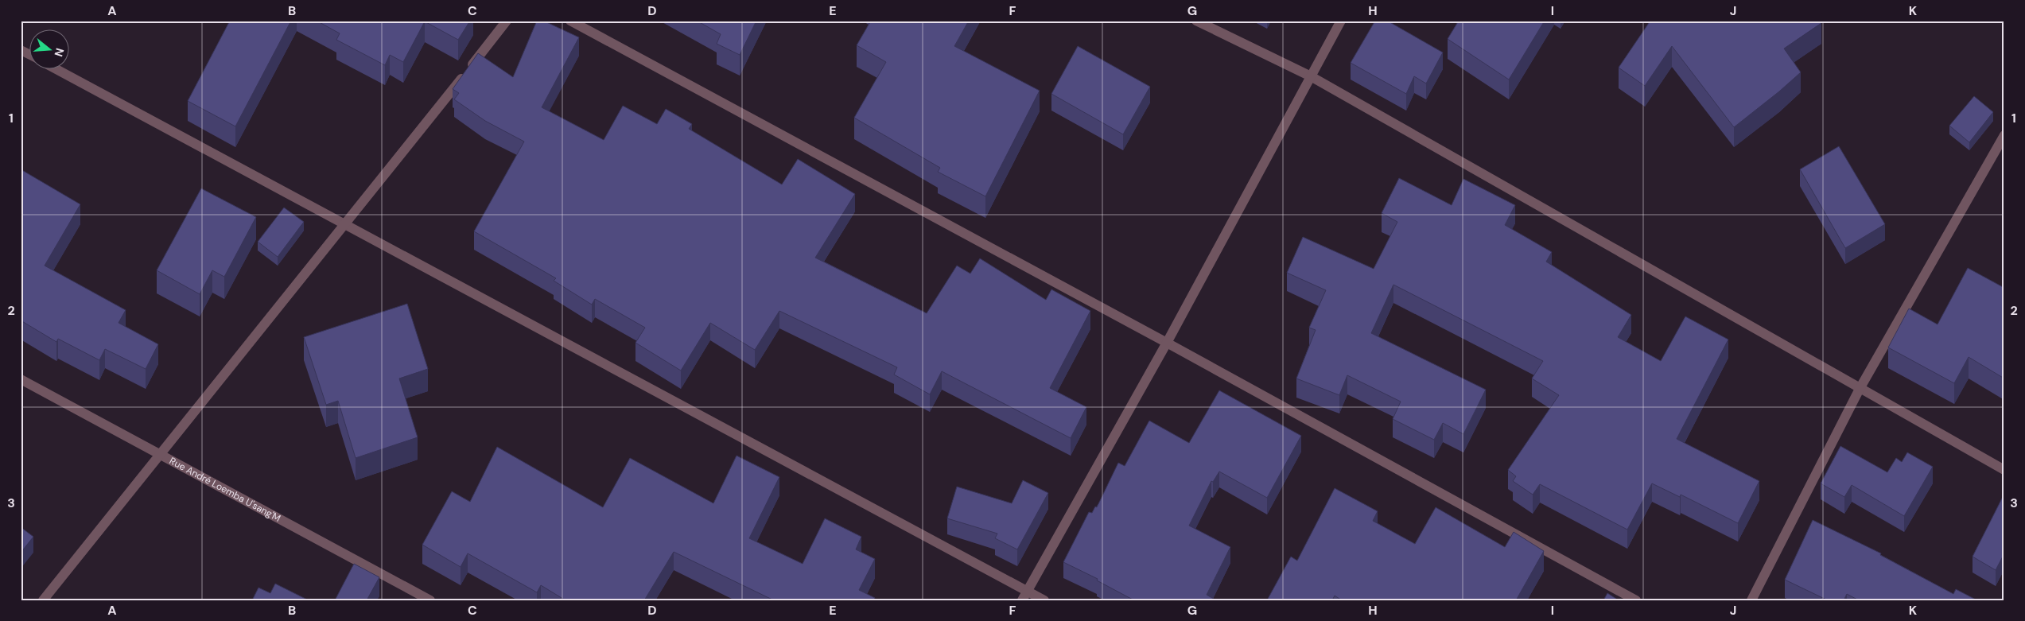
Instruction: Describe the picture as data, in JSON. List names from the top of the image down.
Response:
{
  "streets": {
    "street": ["Rue André Loemba U'sang'M"]
  },
  "north": "right",
  "grid": {
    "columns": [
      "A",
      "B",
      "C",
      "D",
      "E",
      "F",
      "G",
      "H",
      "I",
      "J",
      "K"
    ],
    "rows": ["1", "2", "3"]
  }
}
